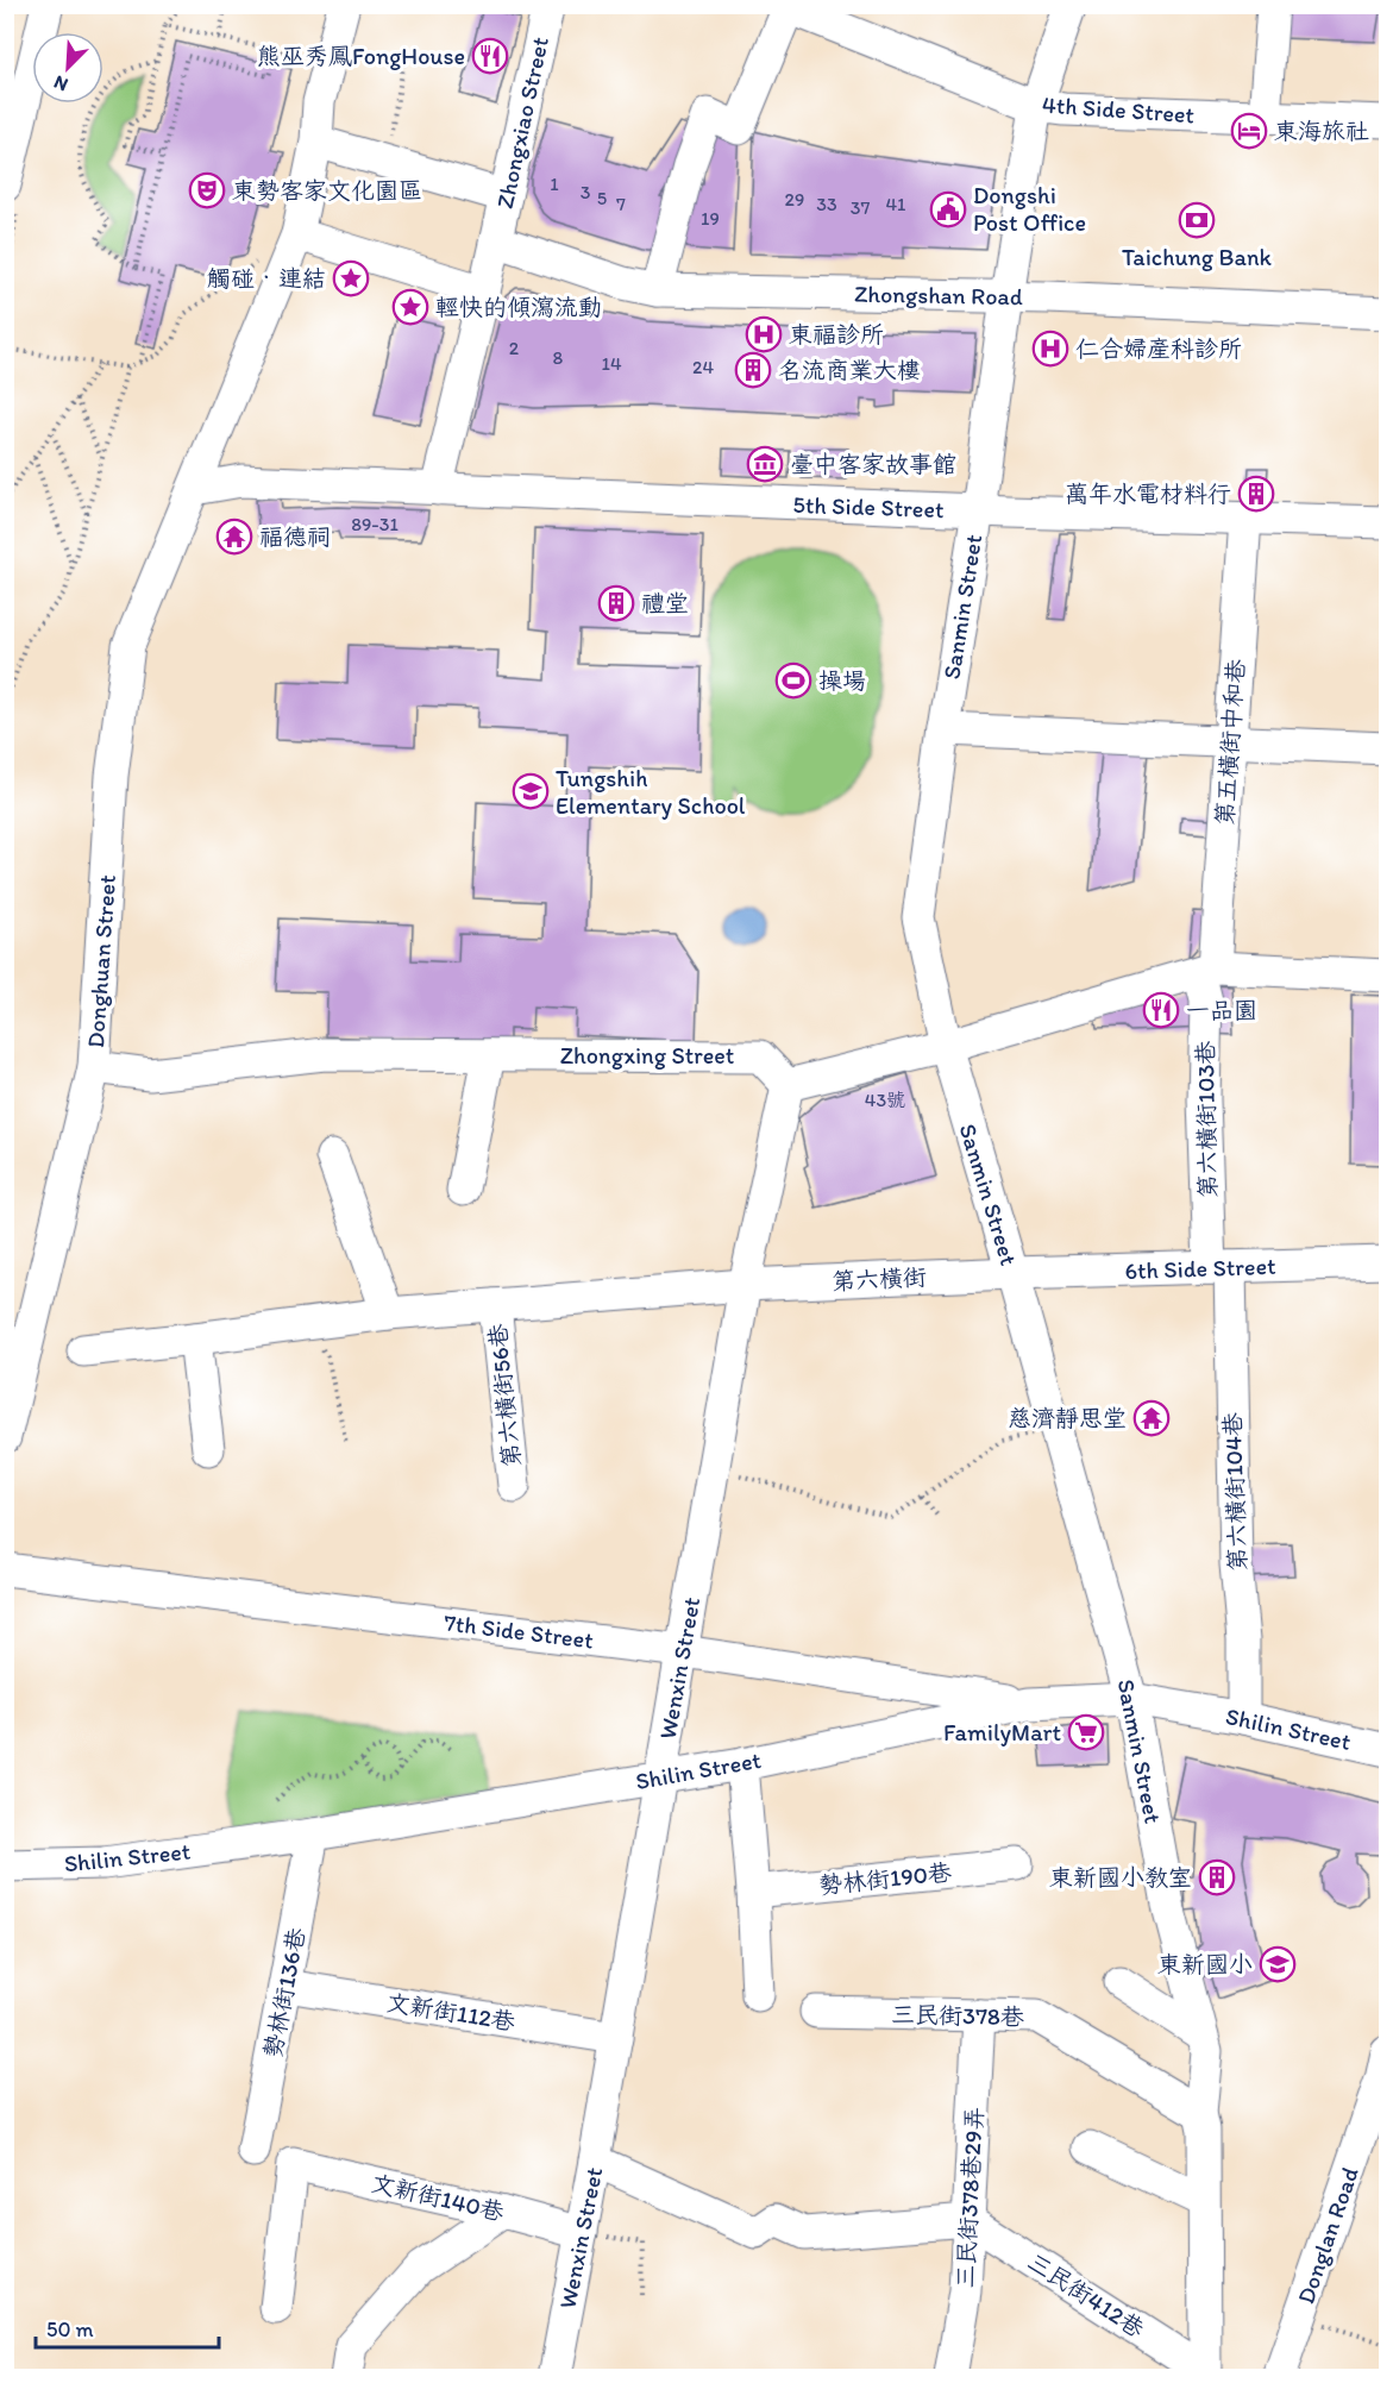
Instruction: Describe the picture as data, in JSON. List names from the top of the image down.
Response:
{
  "streets": {
    "street": [
      "4th Side Street",
      "Zhongxiao Street",
      "Zhongshan Road",
      "5th Side Street",
      "Sanmin Street",
      "第五橫街中和巷",
      "Donghuan Street",
      "Zhongxing Street",
      "第六橫街103巷",
      "6th Side Street",
      "第六橫街",
      "第六橫街56巷",
      "第六橫街104巷",
      "7th Side Street",
      "Wenxin Street",
      "Shilin Street",
      "勢林街190巷",
      "勢林街136巷",
      "文新街112巷",
      "三民街378巷",
      "文新街140巷",
      "三民街378巷29弄",
      "Donglan Road",
      "三民街412巷"
    ]
  },
  "crossings": [
    ["4th Side Street", "Sanmin Street"],
    ["Zhongxiao Street", "Zhongshan Road"],
    ["Zhongxiao Street", "5th Side Street"],
    ["Zhongshan Road", "Sanmin Street"],
    ["5th Side Street", "Sanmin Street"],
    ["5th Side Street", "第五橫街中和巷"],
    ["5th Side Street", "Donghuan Street"],
    ["Sanmin Street", "6th Side Street"],
    ["Sanmin Street", "第六橫街"],
    ["Sanmin Street", "Shilin Street"],
    ["Sanmin Street", "三民街378巷"],
    ["Sanmin Street", "三民街412巷"],
    ["第五橫街中和巷", "第六橫街103巷"],
    ["Donghuan Street", "Zhongxing Street"],
    ["Zhongxing Street", "Wenxin Street"],
    ["第六橫街103巷", "6th Side Street"],
    ["第六橫街103巷", "第六橫街104巷"],
    ["6th Side Street", "第六橫街"],
    ["6th Side Street", "第六橫街104巷"],
    ["第六橫街", "第六橫街56巷"],
    ["第六橫街", "Wenxin Street"],
    ["第六橫街104巷", "Shilin Street"],
    ["7th Side Street", "Wenxin Street"],
    ["7th Side Street", "Shilin Street"],
    ["Wenxin Street", "Shilin Street"],
    ["Wenxin Street", "文新街112巷"],
    ["Wenxin Street", "文新街140巷"],
    ["Shilin Street", "勢林街136巷"],
    ["勢林街136巷", "文新街112巷"],
    ["三民街378巷", "三民街378巷29弄"],
    ["三民街378巷29弄", "三民街412巷"]
  ],
  "places": {
    "restaurant": ["熊巫秀鳳FongHouse", "一品園"],
    "hotel": ["東海旅社"],
    "theatre": ["東勢客家文化園區"],
    "public building": ["Dongshi Post Office"],
    "bank": ["Taichung Bank"],
    "place": ["觸碰‧連結", "輕快的傾瀉流動"],
    "hospital": ["東福診所", "仁合婦產科診所"],
    "building": [
      "名流商業大樓",
      "萬年水電材料行",
      "禮堂",
      "東新國小教室"
    ],
    "museum": ["臺中客家故事館"],
    "temple": ["福德祠", "慈濟靜思堂"],
    "sports": ["操場"],
    "school or university": ["Tungshih Elementary School", "東新國小"],
    "supermarket": ["FamilyMart"]
  },
  "house_numbers": [
    "1",
    "3",
    "5",
    "29",
    "7",
    "33",
    "41",
    "37",
    "19",
    "2",
    "8",
    "14",
    "24",
    "89-31",
    "43號"
  ],
  "scale_bar": "50 m",
  "north": "bottom left"
}
